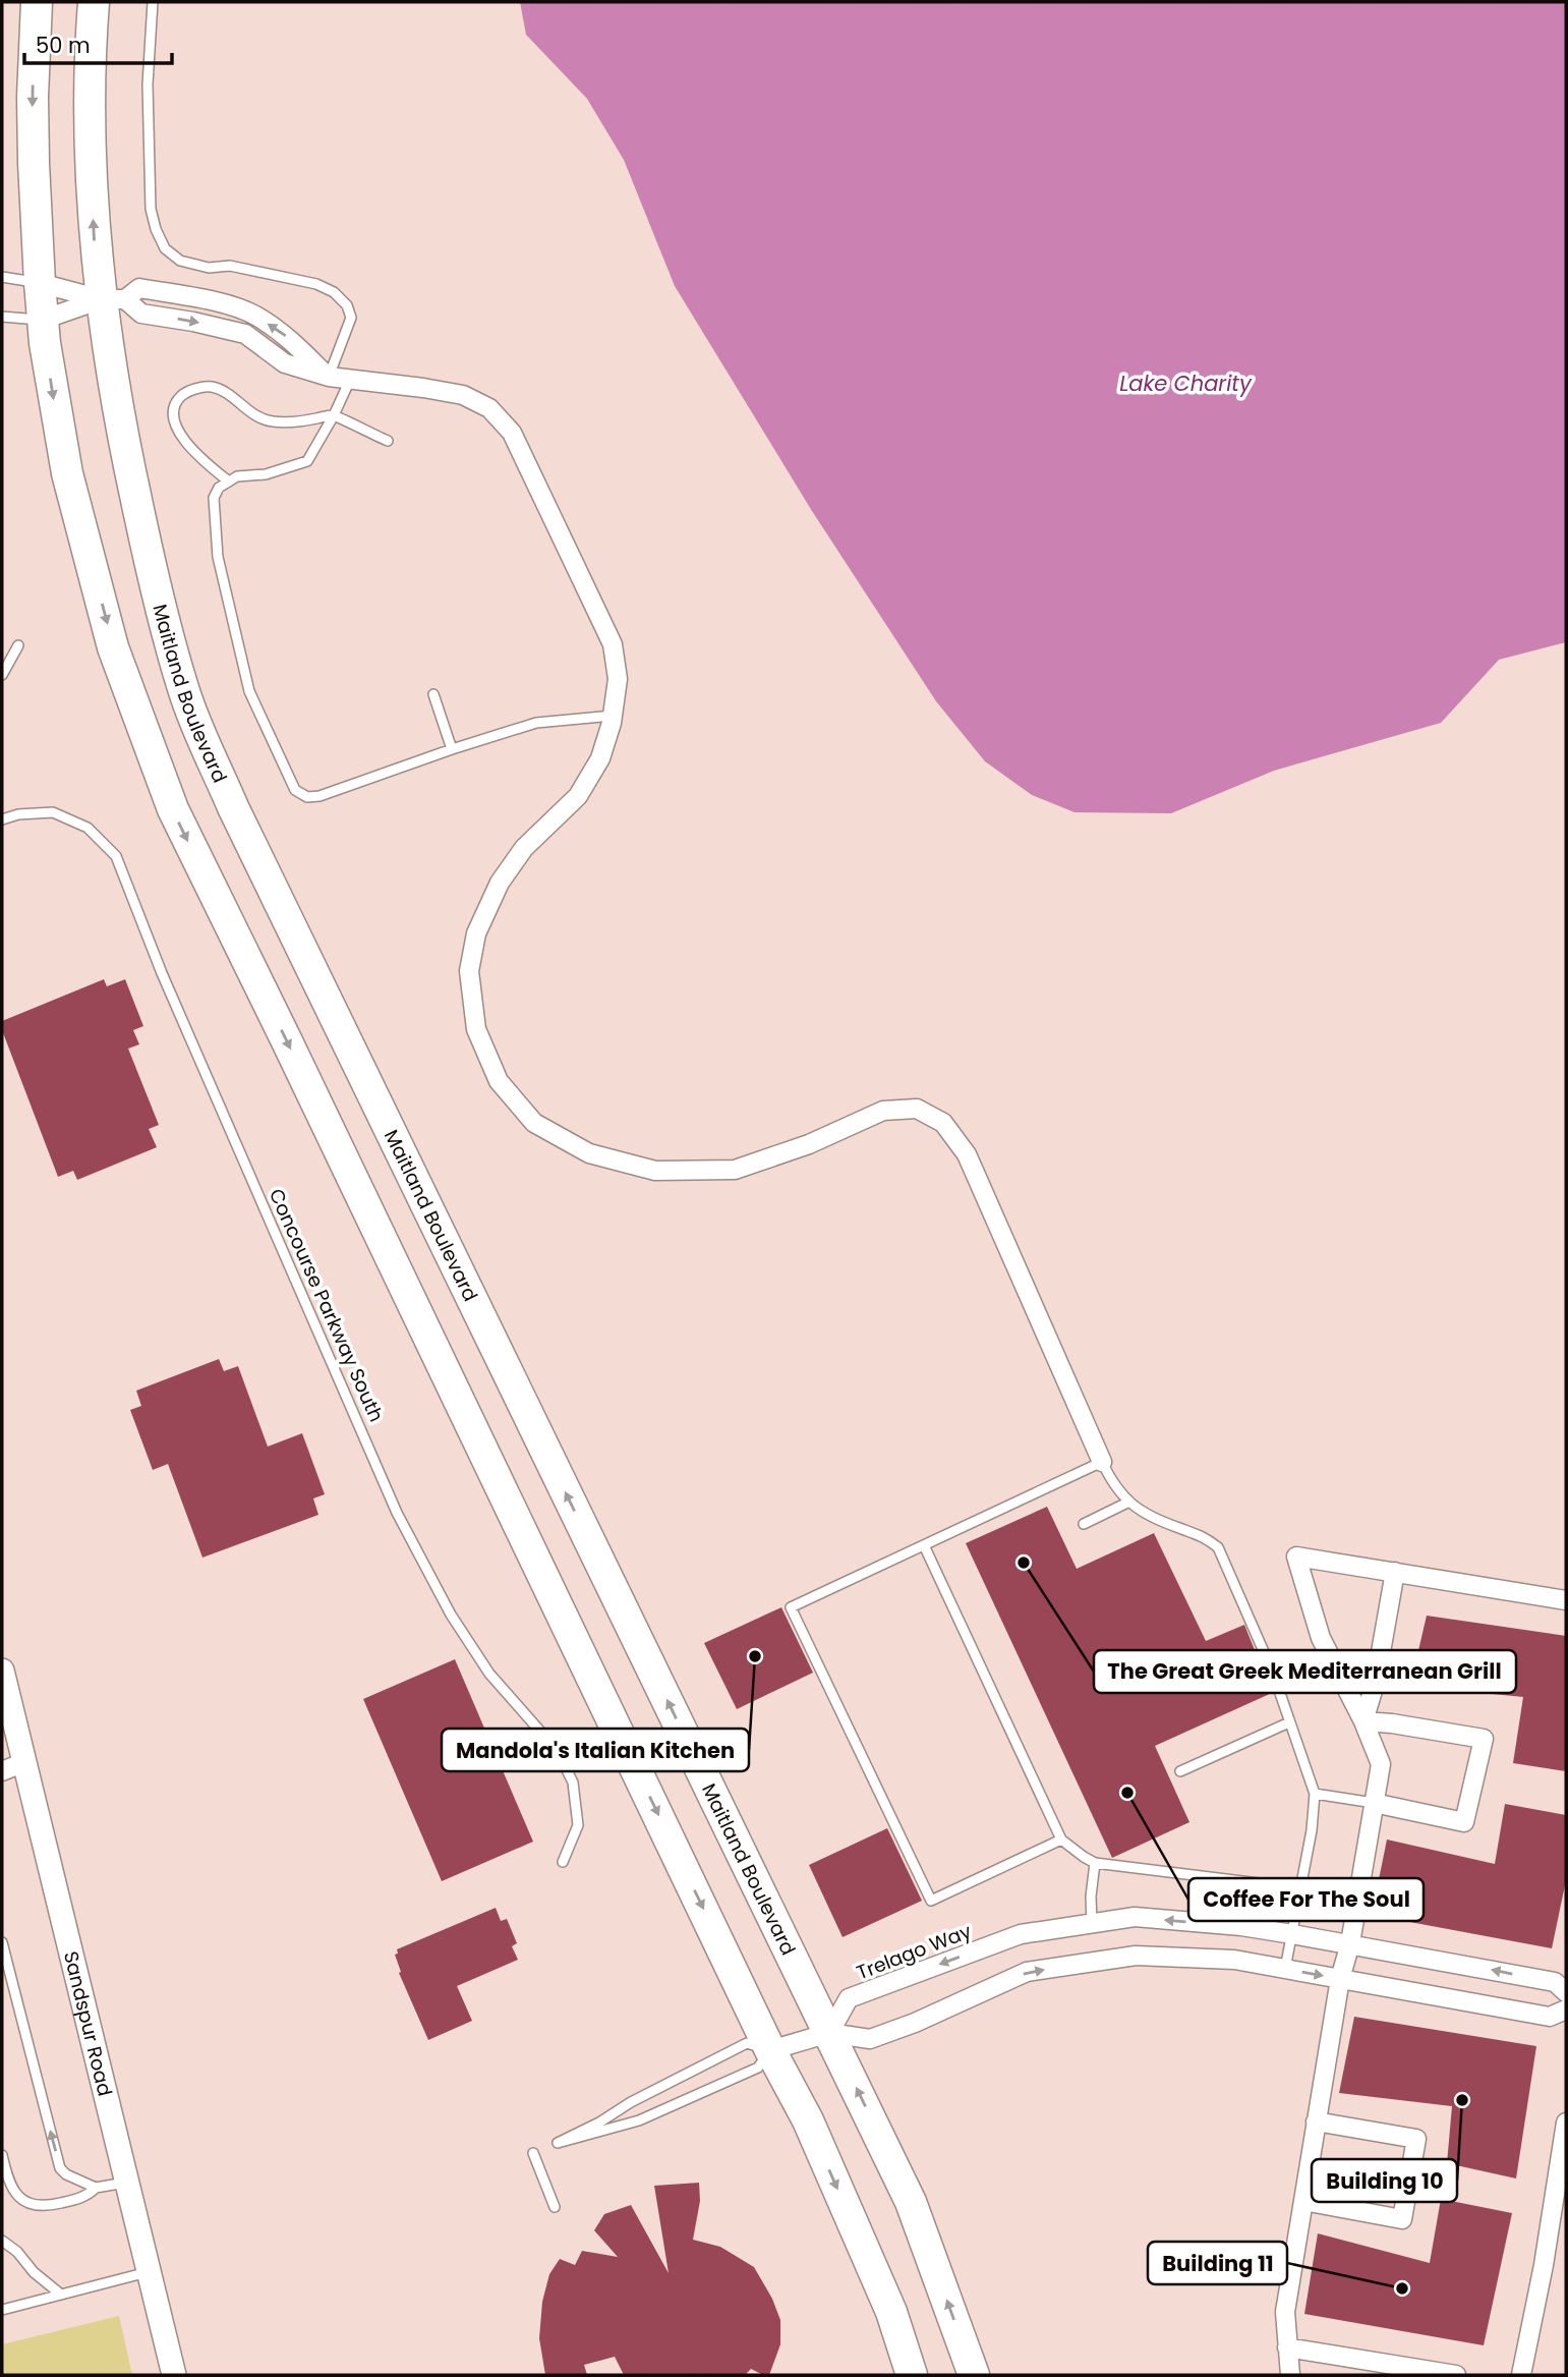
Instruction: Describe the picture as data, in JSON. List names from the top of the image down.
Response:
{
  "streets": {
    "main road": ["Maitland Boulevard"],
    "street": ["Trelago Way", "Sandspur Road"],
    "lane": ["Concourse Parkway South"]
  },
  "crossings": [
    ["Maitland Boulevard", "Trelago Way"]
  ],
  "water": ["Lake Charity"],
  "places": [
    "The Great Greek Mediterranean Grill",
    "Mandola's Italian Kitchen",
    "Coffee For The Soul",
    "Building 10",
    "Building 11"
  ],
  "scale_bar": "50 m"
}
